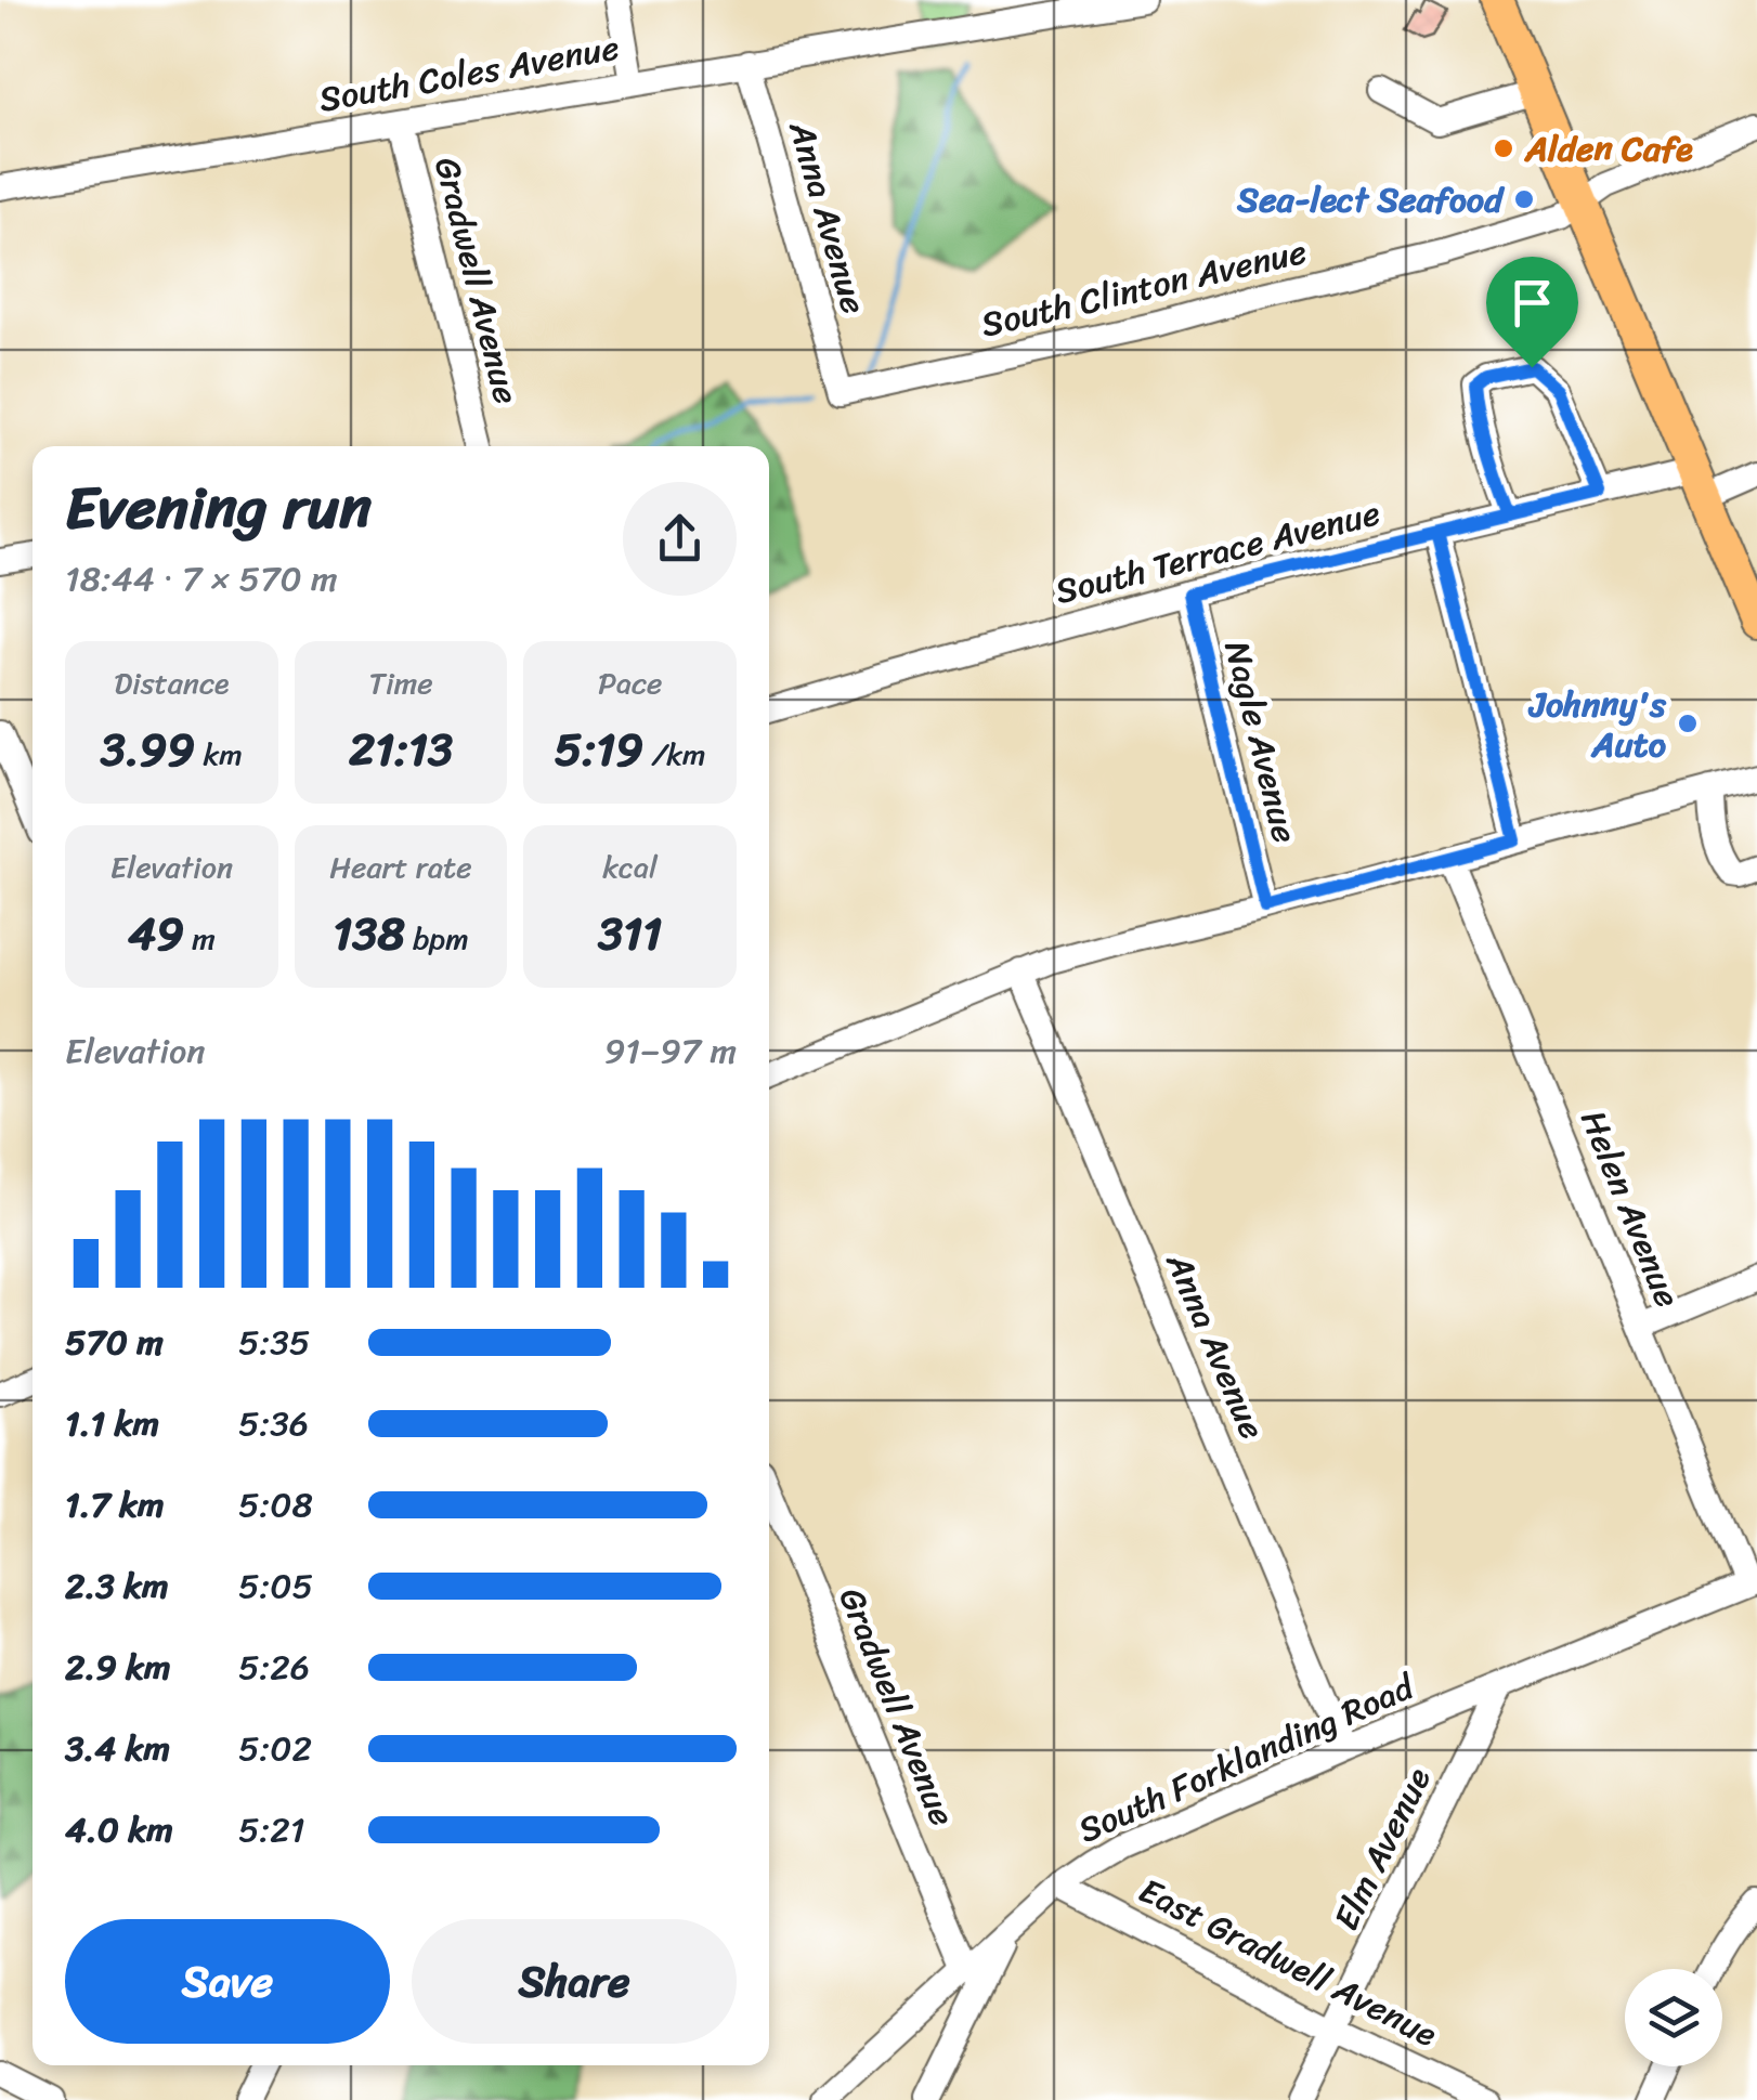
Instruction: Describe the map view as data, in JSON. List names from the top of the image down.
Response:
{
  "streets": {
    "street": [
      "South Coles Avenue",
      "Anna Avenue",
      "Gradwell Avenue",
      "South Clinton Avenue",
      "South Terrace Avenue",
      "Nagle Avenue",
      "Helen Avenue",
      "South Forklanding Road",
      "Elm Avenue",
      "East Gradwell Avenue"
    ]
  },
  "crossings": [
    ["South Coles Avenue", "Anna Avenue"],
    ["South Coles Avenue", "Gradwell Avenue"],
    ["Anna Avenue", "South Clinton Avenue"],
    ["Anna Avenue", "South Forklanding Road"],
    ["Gradwell Avenue", "South Forklanding Road"],
    ["South Terrace Avenue", "Nagle Avenue"],
    ["Helen Avenue", "South Forklanding Road"],
    ["South Forklanding Road", "Elm Avenue"],
    ["South Forklanding Road", "East Gradwell Avenue"],
    ["Elm Avenue", "East Gradwell Avenue"]
  ],
  "places": ["Alden Cafe", "Sea-lect Seafood", "Johnny's Auto"],
  "page": {
    "heading": ["Evening run", "18:44 · 7 × 570 m"],
    "stats": [
      ["Distance", "3.99 km"],
      ["Time", "21:13"],
      ["Pace", "5:19 /km"],
      ["Elevation", "49 m"],
      ["Heart rate", "138 bpm"],
      ["kcal", "311"]
    ],
    "chart": ["Elevation", "91–97 m"],
    "list": [
      {
        "name": "570 m",
        "note": "5:35"
      },
      {
        "name": "1.1 km",
        "note": "5:36"
      },
      {
        "name": "1.7 km",
        "note": "5:08"
      },
      {
        "name": "2.3 km",
        "note": "5:05"
      },
      {
        "name": "2.9 km",
        "note": "5:26"
      },
      {
        "name": "3.4 km",
        "note": "5:02"
      },
      {
        "name": "4.0 km",
        "note": "5:21"
      }
    ],
    "buttons": ["Save", "Share"]
  }
}
